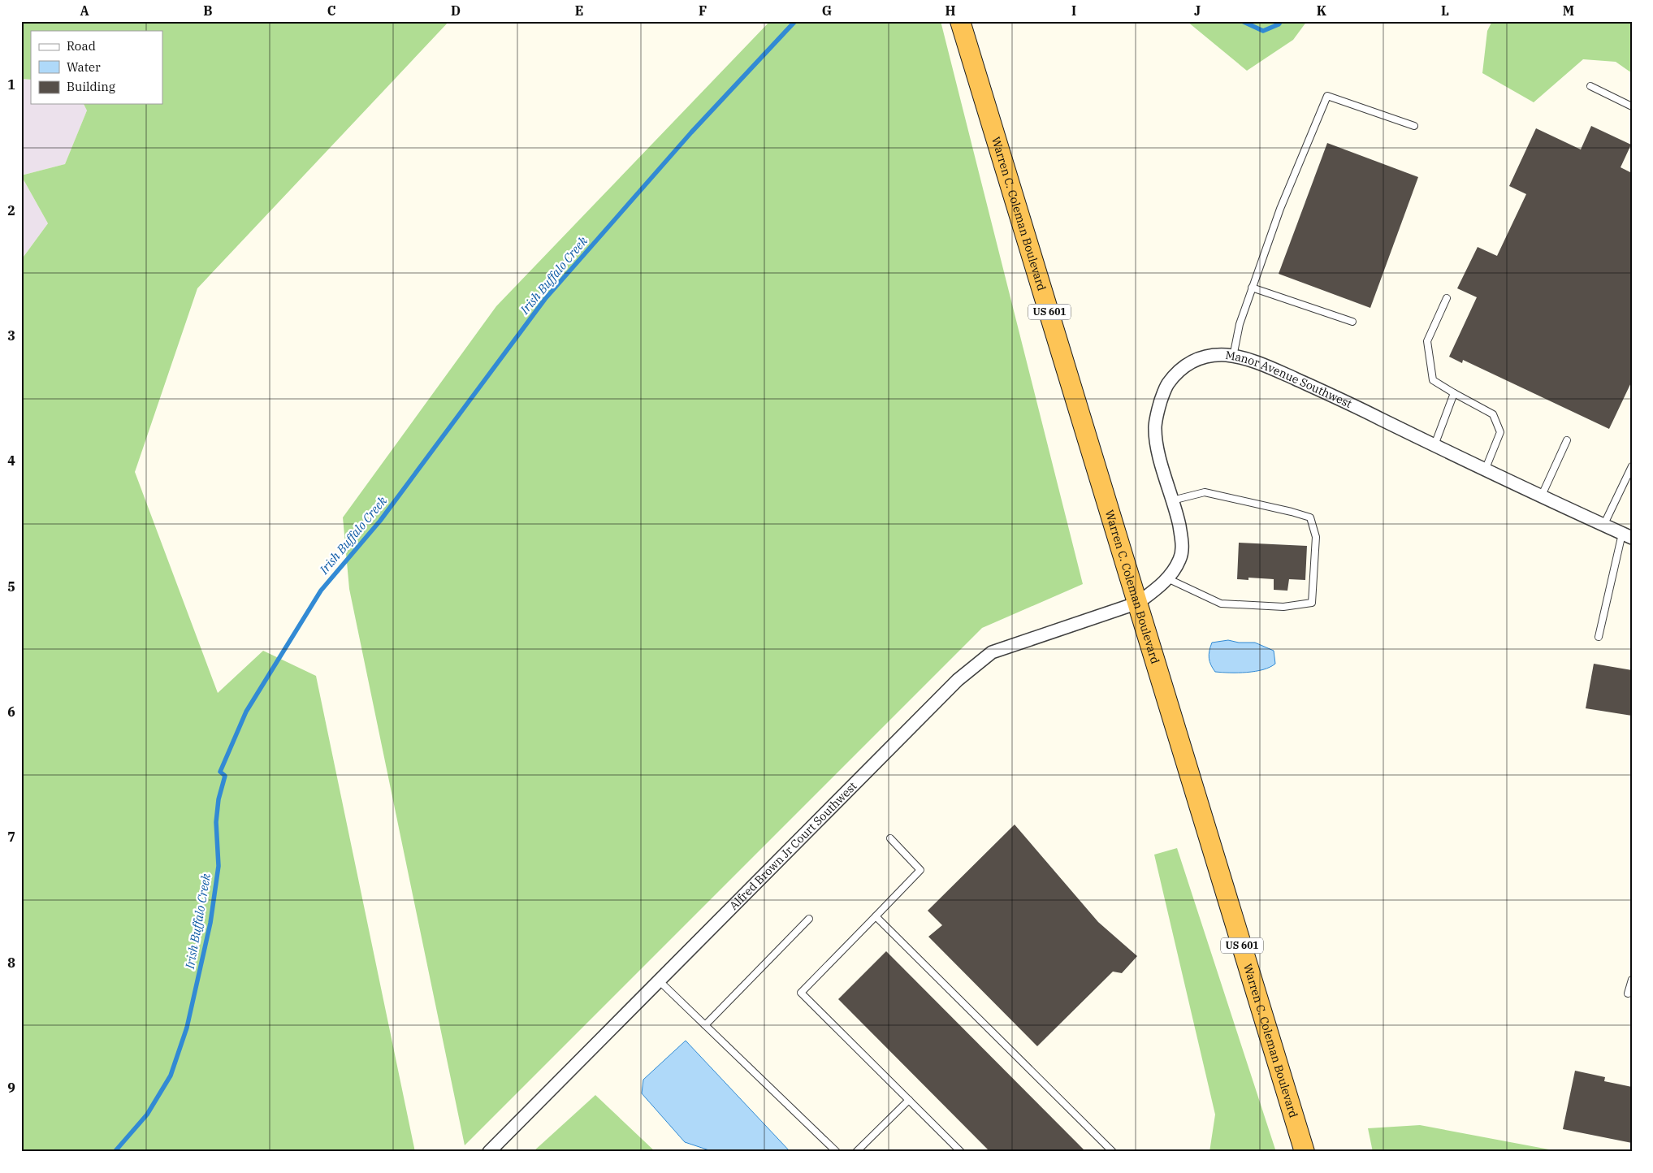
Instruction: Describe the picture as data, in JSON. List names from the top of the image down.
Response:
{
  "streets": {
    "highway": ["Warren C. Coleman Boulevard", "US 601"],
    "street": ["Manor Avenue Southwest", "Alfred Brown Jr Court Southwest"]
  },
  "crossings": [
    ["Warren C. Coleman Boulevard", "Manor Avenue Southwest"],
    ["Warren C. Coleman Boulevard", "Alfred Brown Jr Court Southwest"],
    ["Manor Avenue Southwest", "Alfred Brown Jr Court Southwest"]
  ],
  "water": ["Irish Buffalo Creek"],
  "legend": ["Road", "Water", "Building"],
  "grid": {
    "columns": [
      "A",
      "B",
      "C",
      "D",
      "E",
      "F",
      "G",
      "H",
      "I",
      "J",
      "K",
      "L",
      "M"
    ],
    "rows": [
      "1",
      "2",
      "3",
      "4",
      "5",
      "6",
      "7",
      "8",
      "9"
    ]
  }
}
